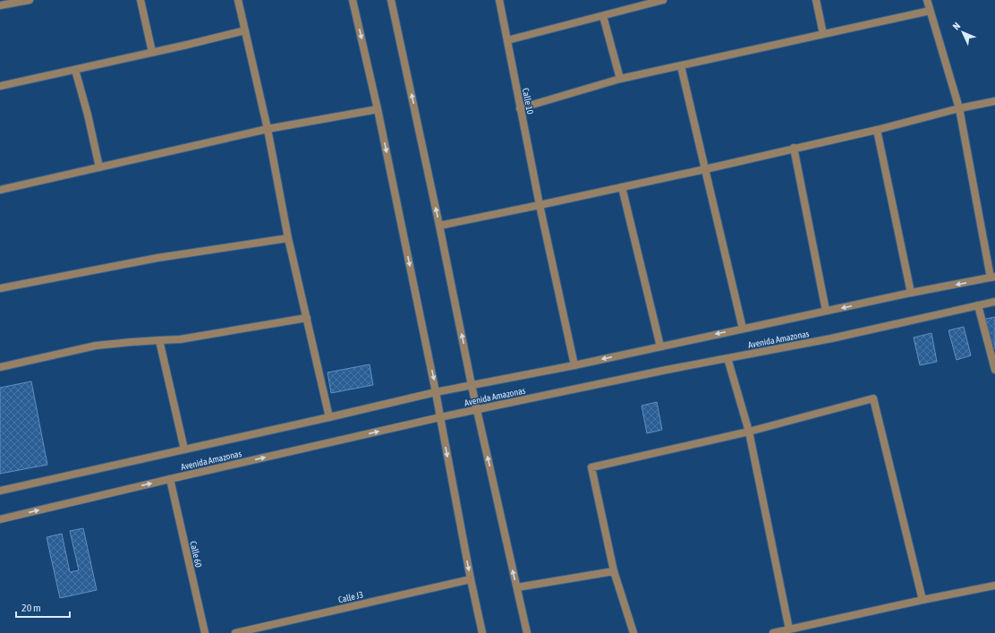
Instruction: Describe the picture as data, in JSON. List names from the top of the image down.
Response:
{
  "streets": {
    "street": [
      "Calle 10",
      "Avenida Amazonas",
      "Calle 60",
      "Calle J3"
    ]
  },
  "crossings": [
    ["Calle 10", "Avenida Amazonas"],
    ["Avenida Amazonas", "Calle 60"]
  ],
  "scale_bar": "20 m",
  "north": "top left"
}
